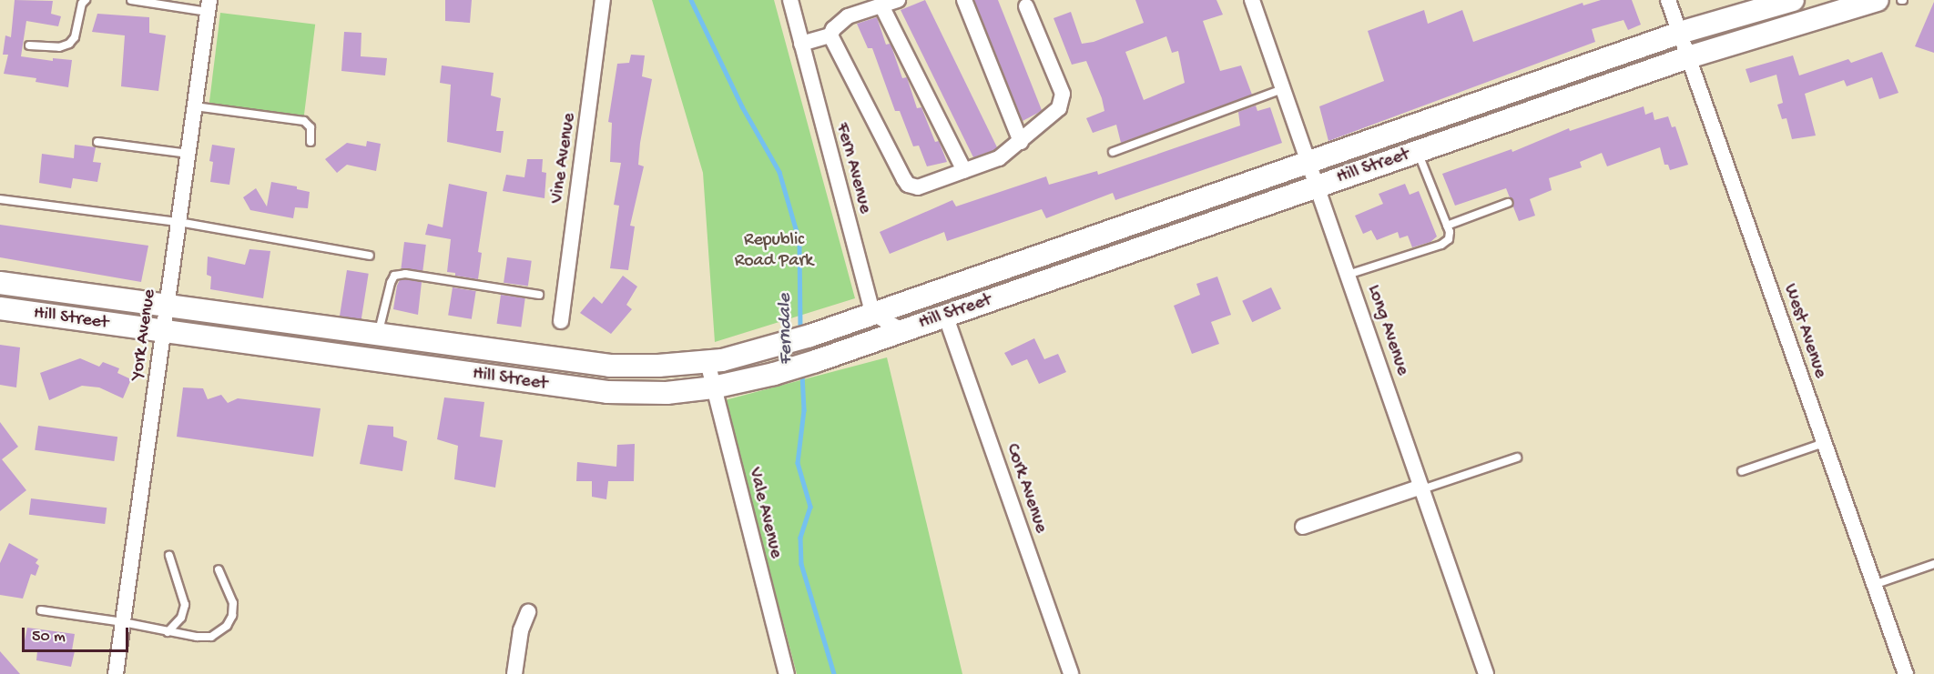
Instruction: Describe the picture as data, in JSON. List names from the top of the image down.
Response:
{
  "streets": {
    "main road": ["Hill Street"],
    "street": [
      "Vine Avenue",
      "Fern Avenue",
      "Long Avenue",
      "West Avenue",
      "York Avenue",
      "Cork Avenue",
      "Vale Avenue"
    ]
  },
  "crossings": [
    ["Hill Street", "Fern Avenue"],
    ["Hill Street", "Long Avenue"],
    ["Hill Street", "West Avenue"],
    ["Hill Street", "York Avenue"],
    ["Hill Street", "Cork Avenue"],
    ["Hill Street", "Vale Avenue"]
  ],
  "water": ["Ferndale"],
  "parks": ["Republic Road Park"],
  "scale_bar": "50 m"
}
